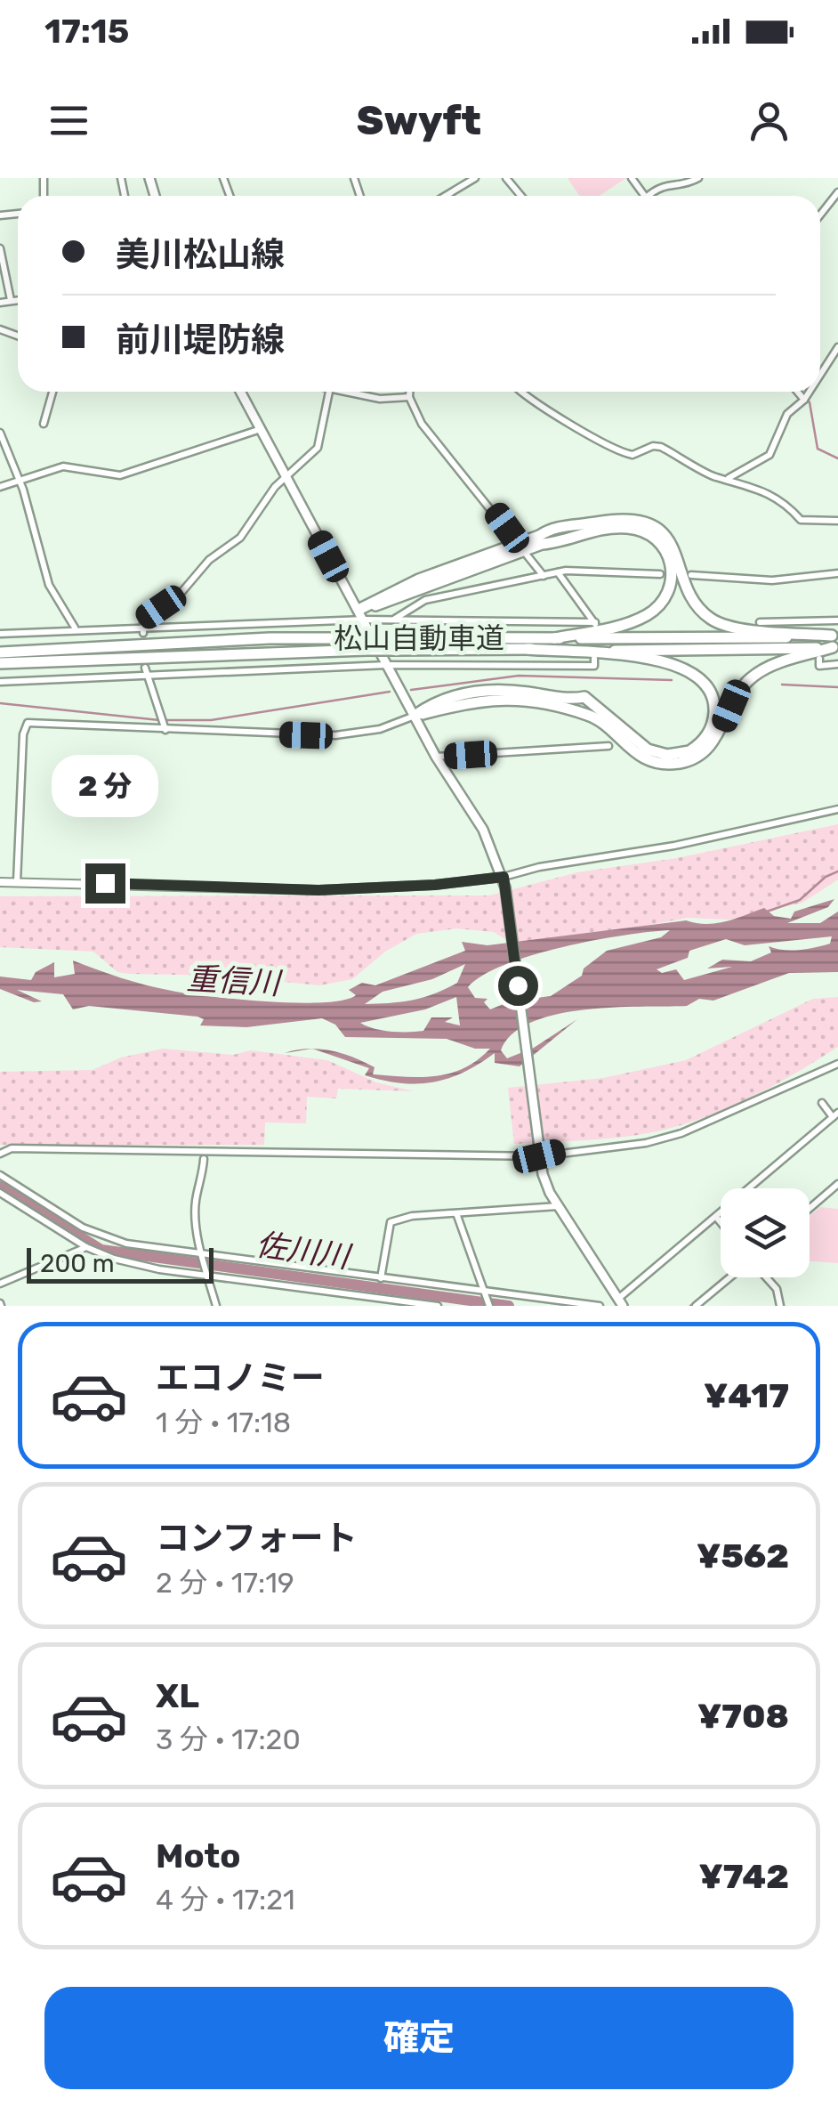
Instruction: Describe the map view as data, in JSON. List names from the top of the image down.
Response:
{
  "streets": {
    "highway": ["松山自動車道"]
  },
  "water": ["重信川", "佐川川"],
  "scale_bar": "200 m",
  "page": {
    "status": "17:15",
    "header": "Swyft",
    "banner": ["美川松山線", "前川堤防線"],
    "bubble": "2 分",
    "scale": "200 m",
    "list": [
      {
        "name": "エコノミー",
        "note": "1 分 · 17:18",
        "value": "¥417"
      },
      {
        "name": "コンフォート",
        "note": "2 分 · 17:19",
        "value": "¥562"
      },
      {
        "name": "XL",
        "note": "3 分 · 17:20",
        "value": "¥708"
      },
      {
        "name": "Moto",
        "note": "4 分 · 17:21",
        "value": "¥742"
      }
    ],
    "buttons": "確定"
  }
}
